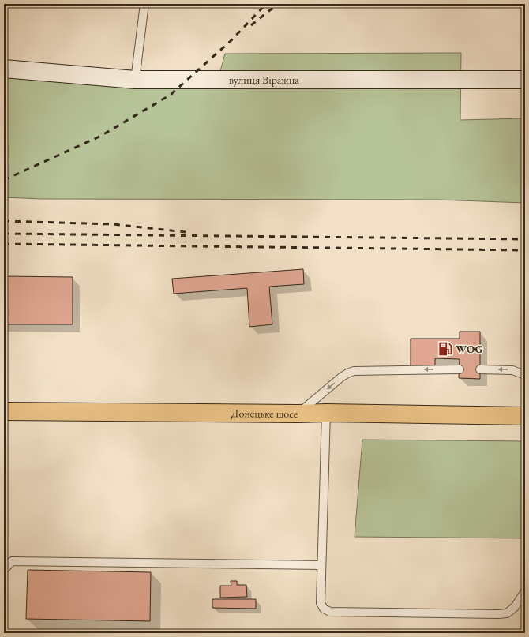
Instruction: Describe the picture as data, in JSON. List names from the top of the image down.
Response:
{
  "streets": {
    "main road": ["вулиця Віражна", "Донецьке шосе"]
  },
  "places": {
    "fuel station": ["WOG"]
  }
}
